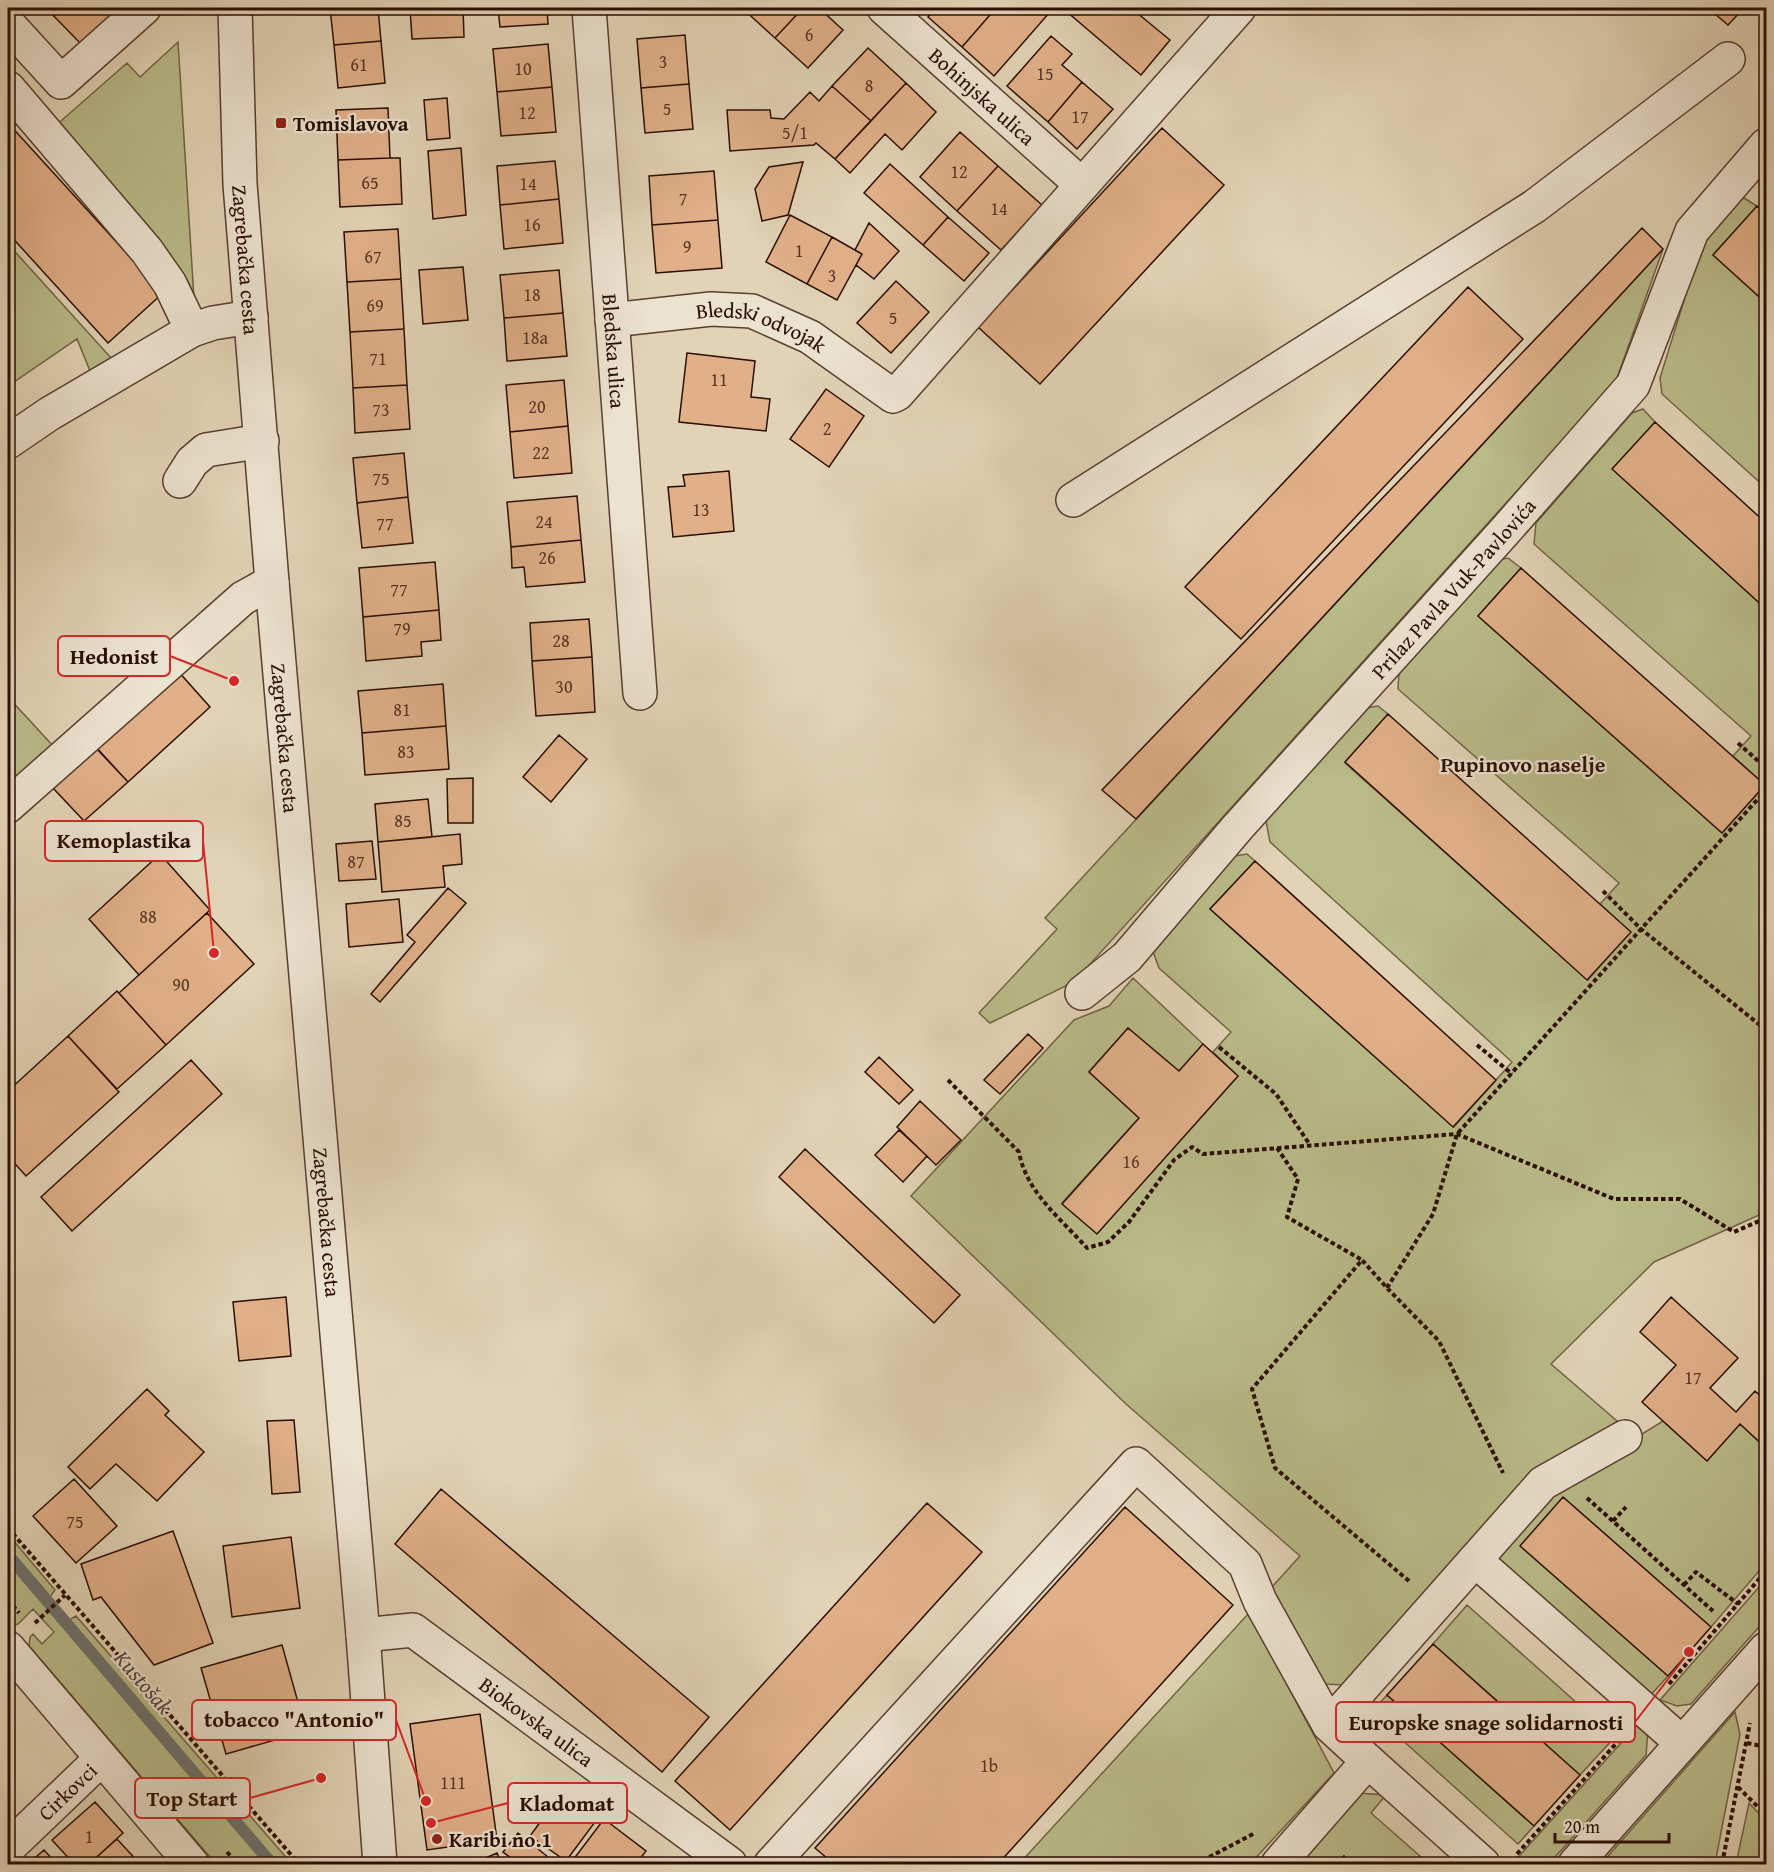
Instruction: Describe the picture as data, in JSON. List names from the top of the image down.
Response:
{
  "streets": {
    "street": [
      "Bohinjska ulica",
      "Zagrebačka cesta",
      "Bledski odvojak",
      "Bledska ulica",
      "Prilaz Pavla Vuk-Pavlovića",
      "Biokovska ulica",
      "Cirkovci"
    ]
  },
  "crossings": [
    ["Bohinjska ulica", "Bledski odvojak"],
    ["Zagrebačka cesta", "Biokovska ulica"],
    ["Bledski odvojak", "Bledska ulica"]
  ],
  "districts": ["Pupinovo naselje"],
  "water": ["Kustošak"],
  "places": {
    "transit": ["Tomislavova"],
    "other": [
      "Hedonist",
      "Kemoplastika",
      "Europske snage solidarnosti",
      "Top Start",
      "tobacco \"Antonio\"",
      "Kladomat",
      "Karibi no.1"
    ]
  },
  "house_numbers": [
    "6",
    "3",
    "61",
    "10",
    "15",
    "8",
    "5",
    "12",
    "17",
    "5/1",
    "12",
    "65",
    "14",
    "7",
    "14",
    "16",
    "9",
    "1",
    "67",
    "3",
    "18",
    "69",
    "5",
    "18a",
    "71",
    "11",
    "20",
    "73",
    "2",
    "22",
    "75",
    "13",
    "24",
    "77",
    "26",
    "77",
    "79",
    "28",
    "30",
    "81",
    "83",
    "85",
    "87",
    "88",
    "90",
    "16",
    "17",
    "75",
    "1b",
    "111",
    "1"
  ],
  "scale_bar": "20 m"
}
